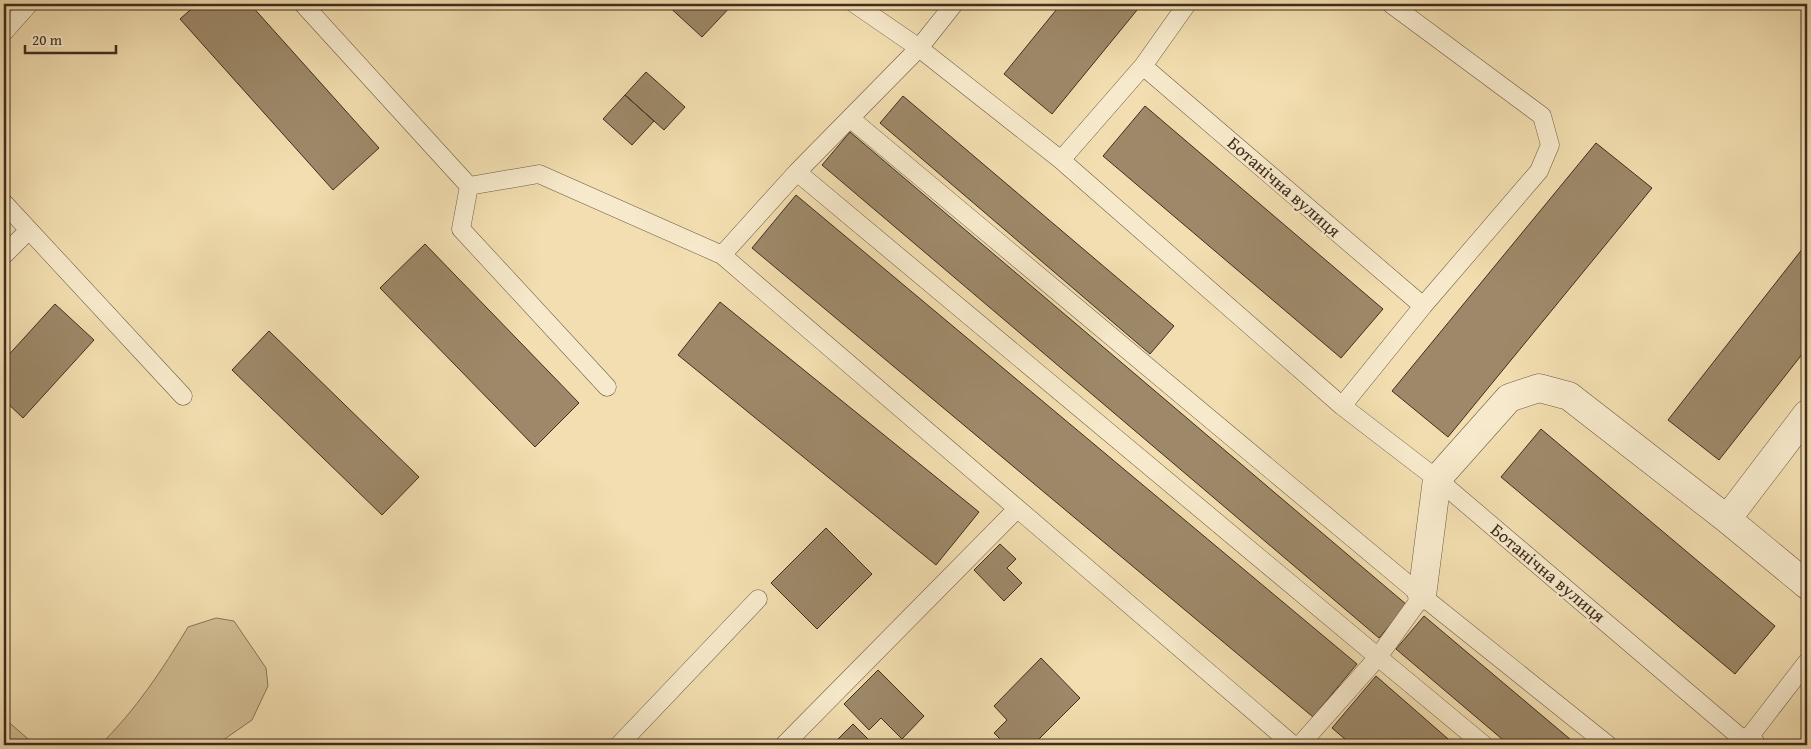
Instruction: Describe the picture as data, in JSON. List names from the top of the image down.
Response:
{
  "streets": {
    "lane": ["Ботанічна вулиця"]
  },
  "scale_bar": "20 m"
}
